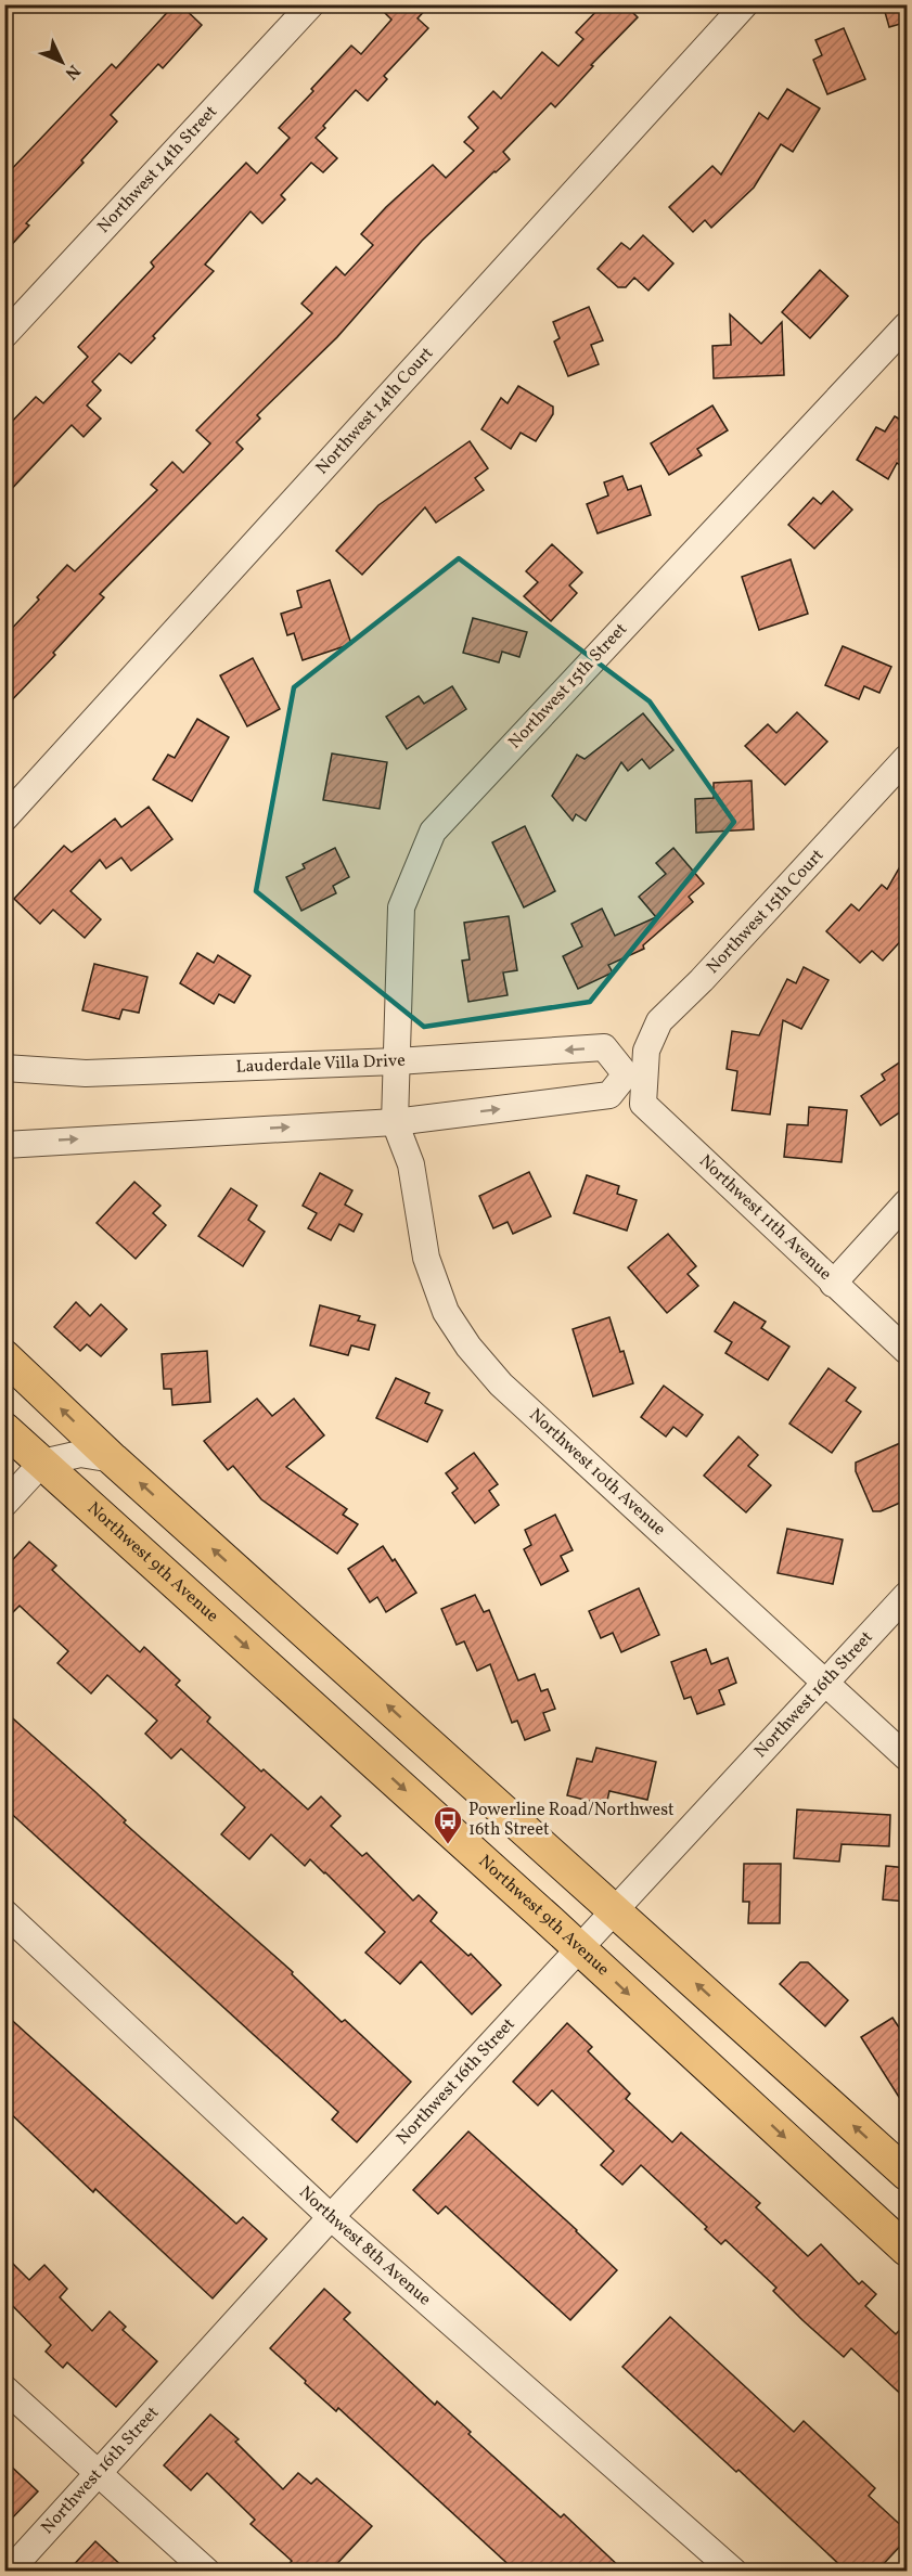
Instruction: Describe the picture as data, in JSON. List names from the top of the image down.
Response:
{
  "streets": {
    "main road": ["Northwest 9th Avenue"],
    "street": [
      "Northwest 14th Street",
      "Northwest 14th Court",
      "Northwest 15th Street",
      "Northwest 15th Court",
      "Lauderdale Villa Drive",
      "Northwest 11th Avenue",
      "Northwest 10th Avenue",
      "Northwest 16th Street",
      "Northwest 8th Avenue"
    ]
  },
  "crossings": [
    ["Northwest 15th Street", "Lauderdale Villa Drive"],
    ["Northwest 15th Street", "Northwest 10th Avenue"],
    ["Northwest 15th Court", "Lauderdale Villa Drive"],
    ["Northwest 15th Court", "Northwest 11th Avenue"],
    ["Lauderdale Villa Drive", "Northwest 11th Avenue"],
    ["Northwest 10th Avenue", "Northwest 16th Street"],
    ["Northwest 9th Avenue", "Northwest 16th Street"],
    ["Northwest 16th Street", "Northwest 8th Avenue"]
  ],
  "places": {
    "bus stop": ["Powerline Road/Northwest 16th Street"]
  },
  "north": "bottom right"
}
